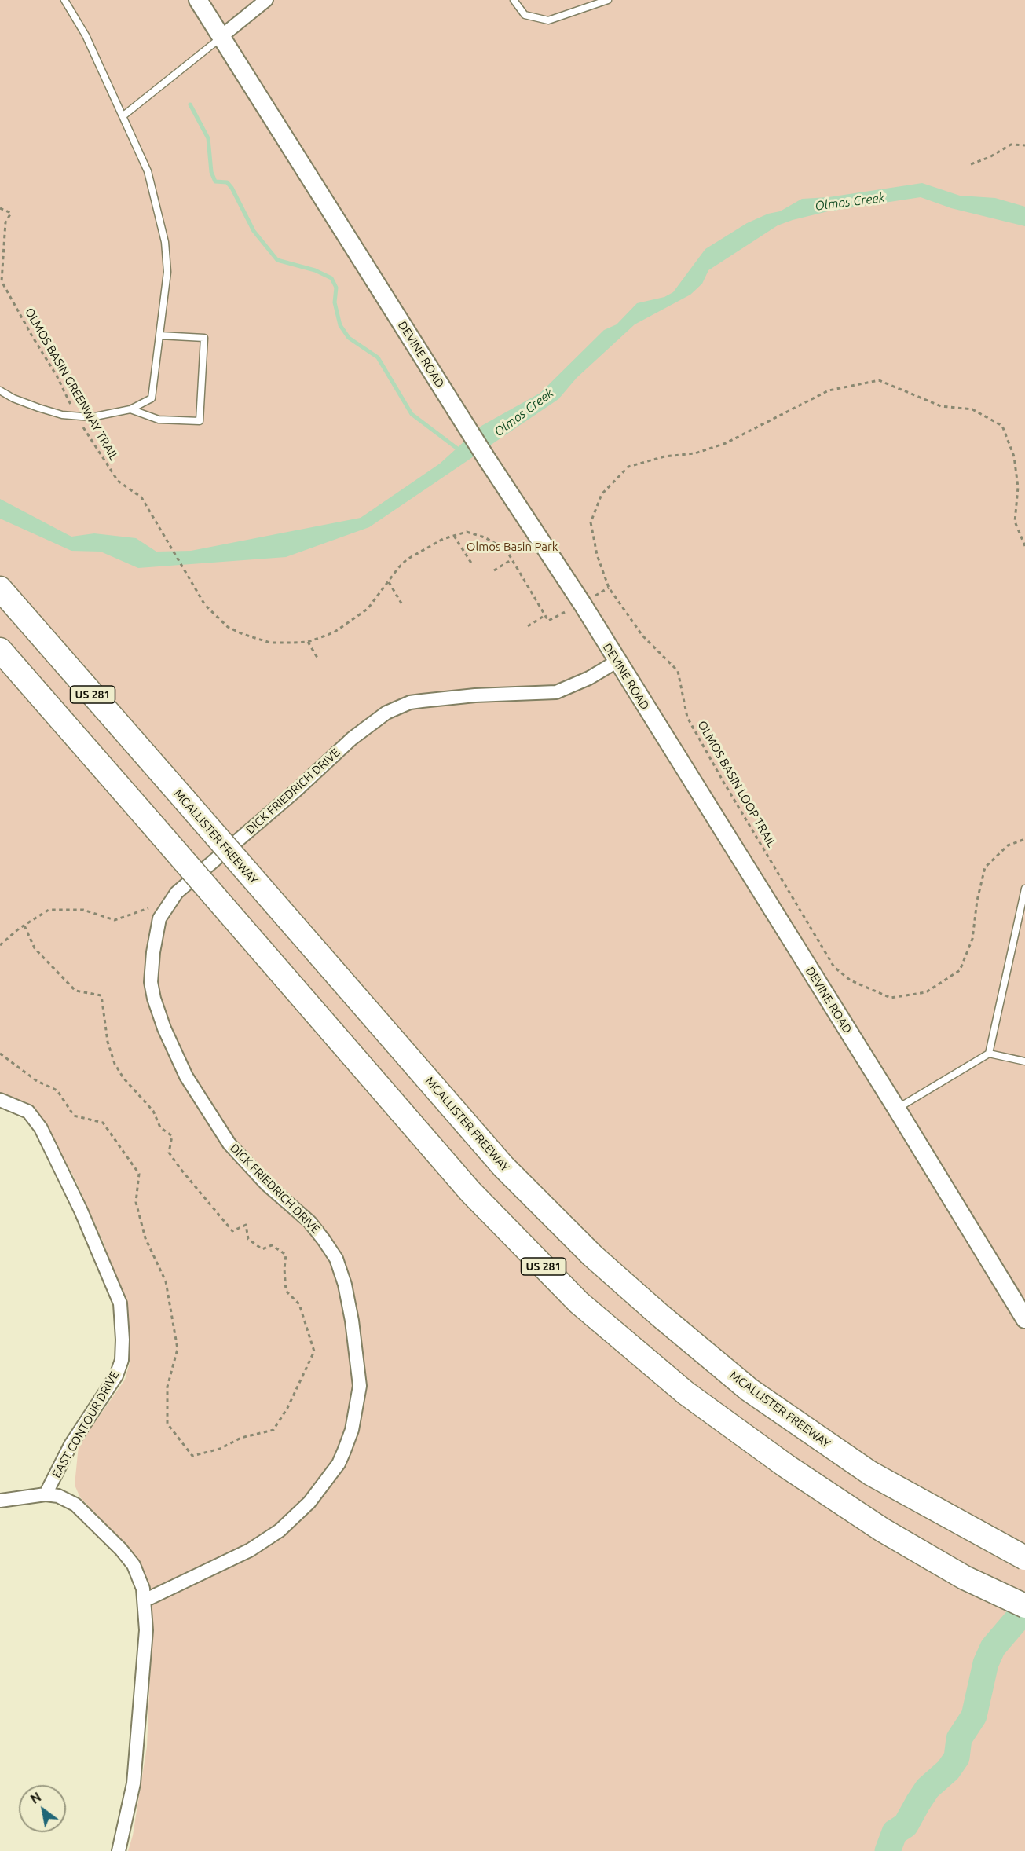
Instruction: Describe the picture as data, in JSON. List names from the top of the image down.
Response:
{
  "streets": {
    "highway": ["US 281", "MCALLISTER FREEWAY"],
    "street": ["DEVINE ROAD", "DICK FRIEDRICH DRIVE", "EAST CONTOUR DRIVE"],
    "path": ["OLMOS BASIN GREENWAY TRAIL", "OLMOS BASIN LOOP TRAIL"]
  },
  "crossings": [
    ["DEVINE ROAD", "DICK FRIEDRICH DRIVE"],
    ["DICK FRIEDRICH DRIVE", "EAST CONTOUR DRIVE"]
  ],
  "water": ["Olmos Creek"],
  "parks": ["Olmos Basin Park"],
  "north": "top left"
}
